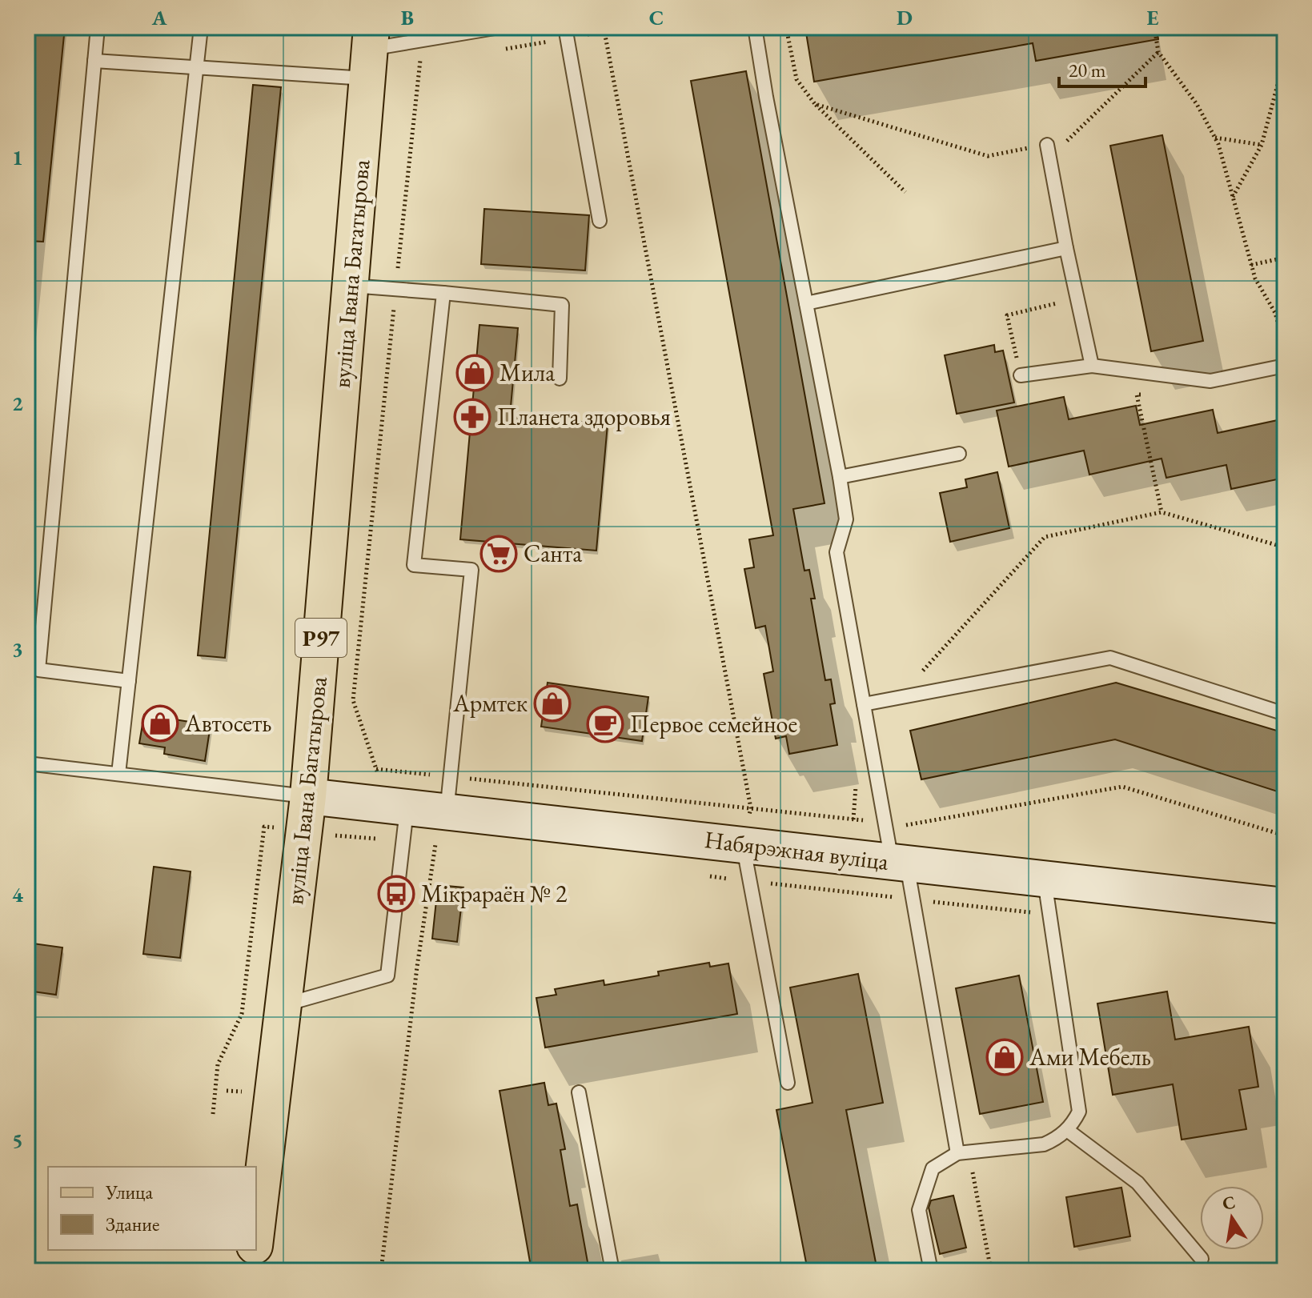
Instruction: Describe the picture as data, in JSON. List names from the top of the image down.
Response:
{
  "streets": {
    "main road": ["вуліца Івана Багатырова", "Р97", "Набярэжная вуліца"]
  },
  "crossings": [
    ["вуліца Івана Багатырова", "Набярэжная вуліца"]
  ],
  "places": {
    "shop": [
      "Мила",
      "Армтек",
      "Автосеть",
      "Ами Мебель"
    ],
    "pharmacy": ["Планета здоровья"],
    "supermarket": ["Санта"],
    "cafe": ["Первое семейное"],
    "bus stop": ["Мікрараён № 2"]
  },
  "legend": ["Улица", "Здание"],
  "scale_bar": "20 m",
  "north": "top",
  "grid": {
    "columns": [
      "A",
      "B",
      "C",
      "D",
      "E"
    ],
    "rows": [
      "1",
      "2",
      "3",
      "4",
      "5"
    ]
  }
}
